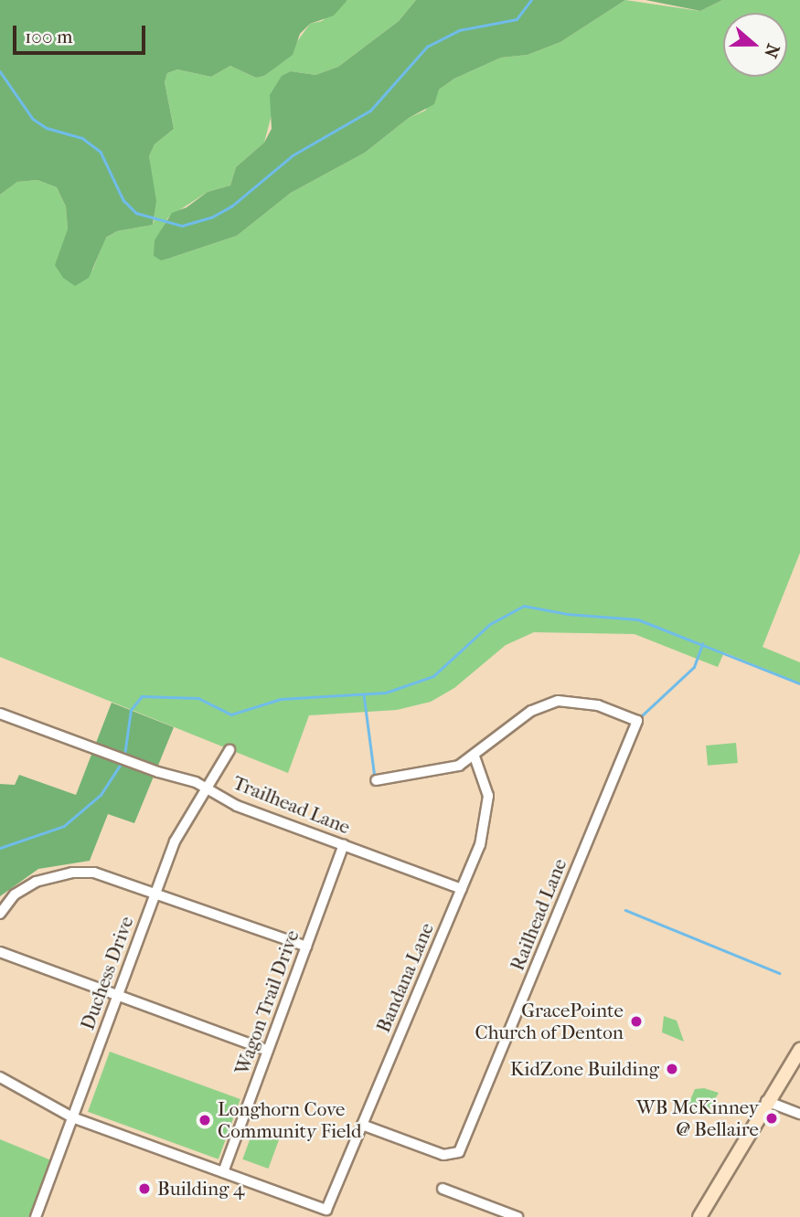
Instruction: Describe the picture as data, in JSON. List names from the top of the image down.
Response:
{
  "streets": {
    "street": [
      "Trailhead Lane",
      "Railhead Lane",
      "Duchess Drive",
      "Bandana Lane",
      "Wagon Trail Drive"
    ]
  },
  "crossings": [
    ["Trailhead Lane", "Duchess Drive"],
    ["Trailhead Lane", "Bandana Lane"],
    ["Trailhead Lane", "Wagon Trail Drive"],
    ["Railhead Lane", "Bandana Lane"],
    ["Bandana Lane", "Wagon Trail Drive"]
  ],
  "places": [
    "GracePointe Church of Denton",
    "KidZone Building",
    "WB McKinney @ Bellaire",
    "Longhorn Cove Community Field",
    "Building 4"
  ],
  "scale_bar": "100 m",
  "north": "right"
}
